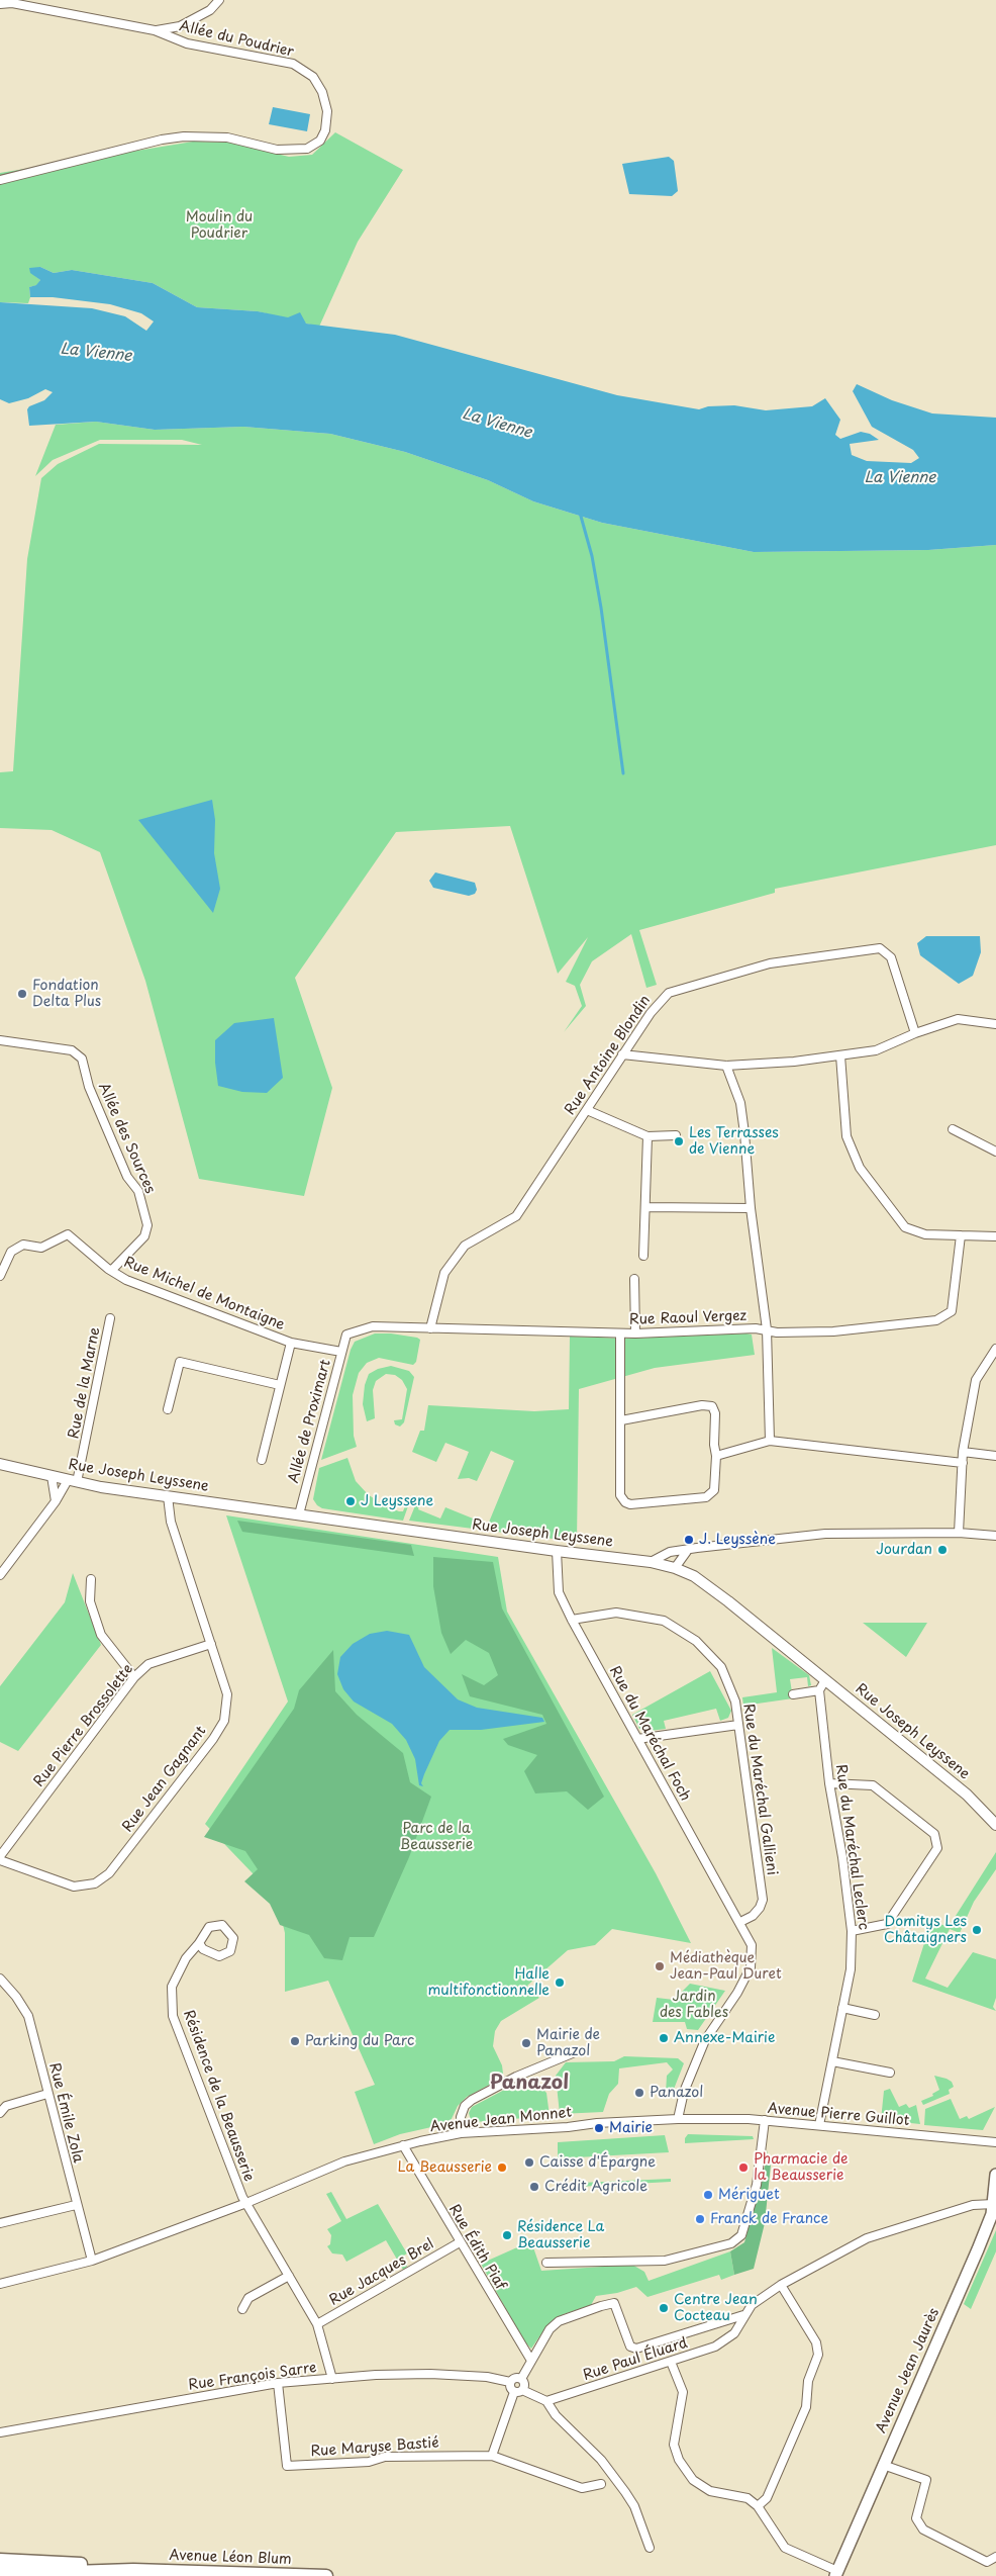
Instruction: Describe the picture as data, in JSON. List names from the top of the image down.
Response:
{
  "streets": {
    "main road": ["Avenue Jean Jaurès", "Avenue Léon Blum"],
    "street": [
      "Allée du Poudrier",
      "Rue Antoine Blondin",
      "Allée des Sources",
      "Rue Michel de Montaigne",
      "Rue Raoul Vergez",
      "Rue de la Marne",
      "Allée de Proximart",
      "Rue Joseph Leyssene",
      "Rue Pierre Brossolette",
      "Rue du Maréchal Foch",
      "Rue Jean Gagnant",
      "Rue du Maréchal Gallieni",
      "Rue du Maréchal Leclerc",
      "Résidence de la Beausserie",
      "Rue Émile Zola",
      "Avenue Pierre Guillot",
      "Avenue Jean Monnet",
      "Rue Édith Piaf",
      "Rue Jacques Brel",
      "Rue Paul Éluard",
      "Rue François Sarre",
      "Rue Maryse Bastié"
    ]
  },
  "crossings": [
    ["Rue Antoine Blondin", "Rue Raoul Vergez"],
    ["Allée des Sources", "Rue Michel de Montaigne"],
    ["Rue Michel de Montaigne", "Allée de Proximart"],
    ["Rue Raoul Vergez", "Allée de Proximart"],
    ["Rue de la Marne", "Rue Joseph Leyssene"],
    ["Allée de Proximart", "Rue Joseph Leyssene"],
    ["Rue Joseph Leyssene", "Rue du Maréchal Foch"],
    ["Rue Joseph Leyssene", "Rue Jean Gagnant"],
    ["Rue Pierre Brossolette", "Rue Jean Gagnant"],
    ["Rue du Maréchal Foch", "Rue du Maréchal Gallieni"],
    ["Rue du Maréchal Foch", "Avenue Pierre Guillot"],
    ["Rue du Maréchal Foch", "Avenue Jean Monnet"],
    ["Rue du Maréchal Leclerc", "Avenue Pierre Guillot"],
    ["Résidence de la Beausserie", "Avenue Jean Monnet"],
    ["Résidence de la Beausserie", "Rue Jacques Brel"],
    ["Résidence de la Beausserie", "Rue François Sarre"],
    ["Rue Émile Zola", "Avenue Jean Monnet"],
    ["Avenue Pierre Guillot", "Avenue Jean Monnet"],
    ["Avenue Jean Monnet", "Rue Édith Piaf"],
    ["Rue Édith Piaf", "Rue Jacques Brel"],
    ["Rue François Sarre", "Rue Maryse Bastié"]
  ],
  "districts": ["Panazol"],
  "water": ["La Vienne"],
  "parks": ["Moulin du Poudrier", "Parc de la Beausserie", "Jardin des Fables"],
  "places": [
    "Fondation Delta Plus",
    "Les Terrasses de Vienne",
    "J Leyssene",
    "J. Leyssène",
    "Jourdan",
    "Domitys Les Châtaigners",
    "Médiathèque Jean-Paul Duret",
    "Halle multifonctionnelle",
    "Annexe-Mairie",
    "Parking du Parc",
    "Mairie de Panazol",
    "Panazol",
    "Mairie",
    "Caisse d'Épargne",
    "La Beausserie",
    "Pharmacie de la Beausserie",
    "Crédit Agricole",
    "Mériguet",
    "Franck de France",
    "Résidence La Beausserie",
    "Centre Jean Cocteau"
  ]
}
